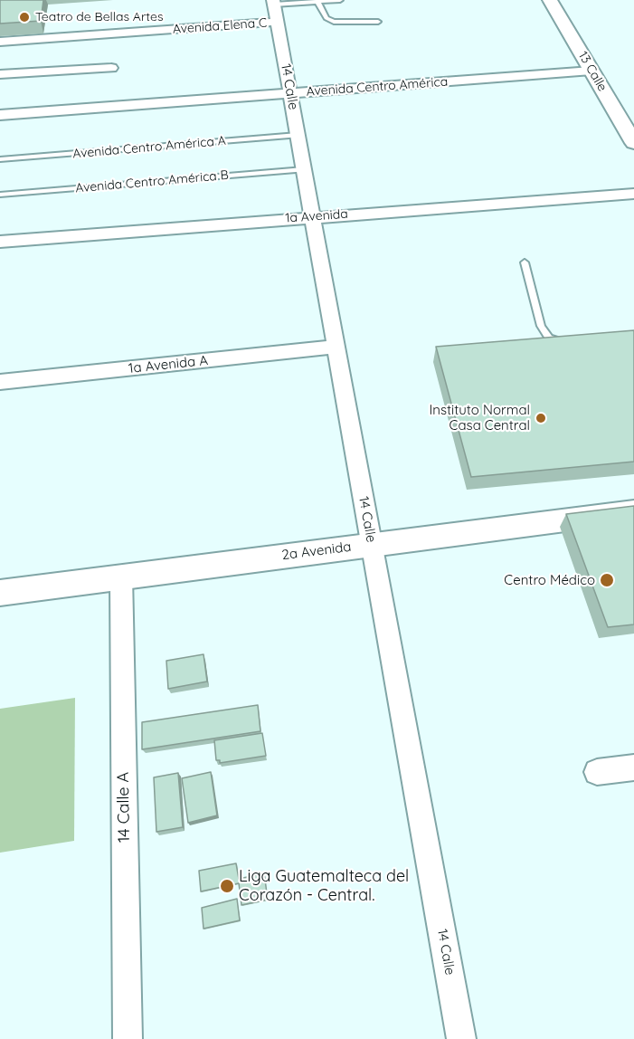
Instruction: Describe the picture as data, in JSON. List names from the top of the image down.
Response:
{
  "streets": {
    "street": [
      "Avenida Elena C",
      "13 Calle",
      "14 Calle",
      "Avenida Centro América",
      "1a Avenida",
      "1a Avenida A",
      "2a Avenida",
      "14 Calle A"
    ],
    "lane": ["Avenida Centro América A", "Avenida Centro América B"]
  },
  "crossings": [
    ["Avenida Elena C", "14 Calle"],
    ["13 Calle", "Avenida Centro América"],
    ["14 Calle", "Avenida Centro América"],
    ["14 Calle", "Avenida Centro América A"],
    ["14 Calle", "Avenida Centro América B"],
    ["14 Calle", "1a Avenida"],
    ["14 Calle", "1a Avenida A"],
    ["14 Calle", "2a Avenida"],
    ["2a Avenida", "14 Calle A"]
  ],
  "places": [
    "Teatro de Bellas Artes",
    "Instituto Normal Casa Central",
    "Centro Médico",
    "Liga Guatemalteca del Corazón - Central."
  ]
}
